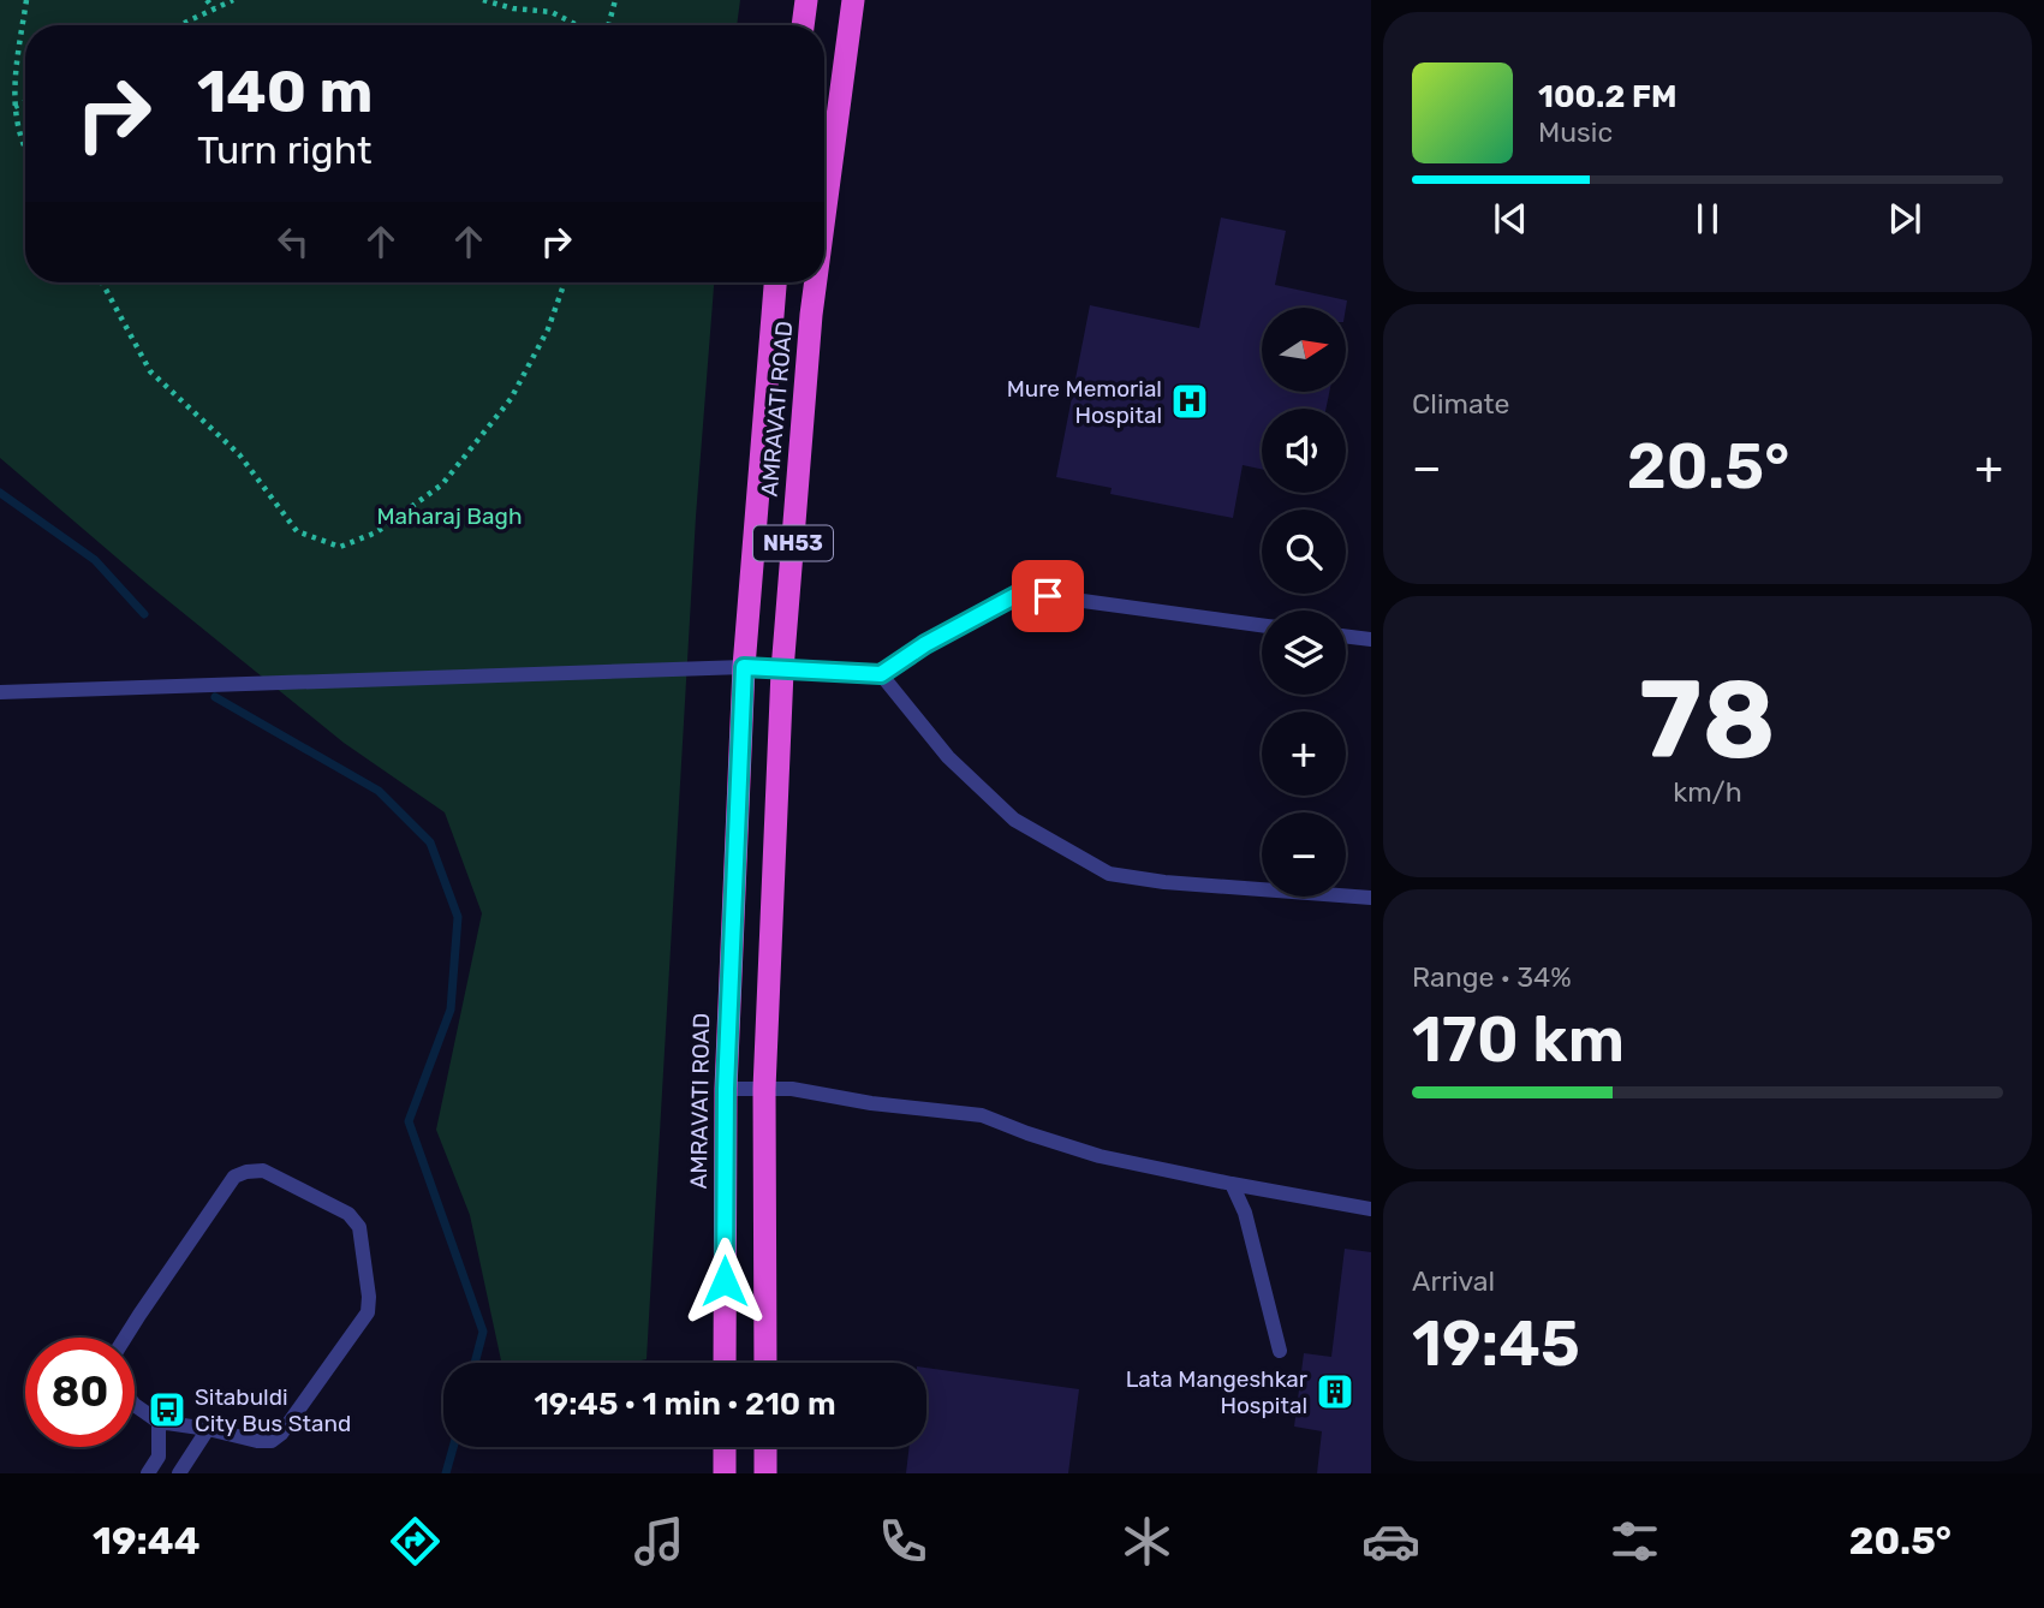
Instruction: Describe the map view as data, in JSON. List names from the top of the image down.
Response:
{
  "streets": {
    "highway": ["AMRAVATI ROAD", "NH53"]
  },
  "parks": ["Maharaj Bagh"],
  "places": {
    "hospital": ["Mure Memorial Hospital"],
    "building": ["Lata Mangeshkar Hospital"],
    "bus stop": ["Sitabuldi City Bus Stand"]
  },
  "north": "right",
  "page": {
    "turn": ["140 m", "Turn right"],
    "song": ["100.2 FM", "Music"],
    "tile": [
      "Climate",
      ["78", "km/h"],
      ["Range · 34%", "170 km"],
      ["Arrival", "19:45"]
    ],
    "map_buttons": ["+", "−"],
    "heat": ["−", "20.5°", "+"],
    "limit": "80",
    "trip": "19:45 · 1 min · 210 m",
    "tabs": ["19:44", "20.5°"]
  }
}
